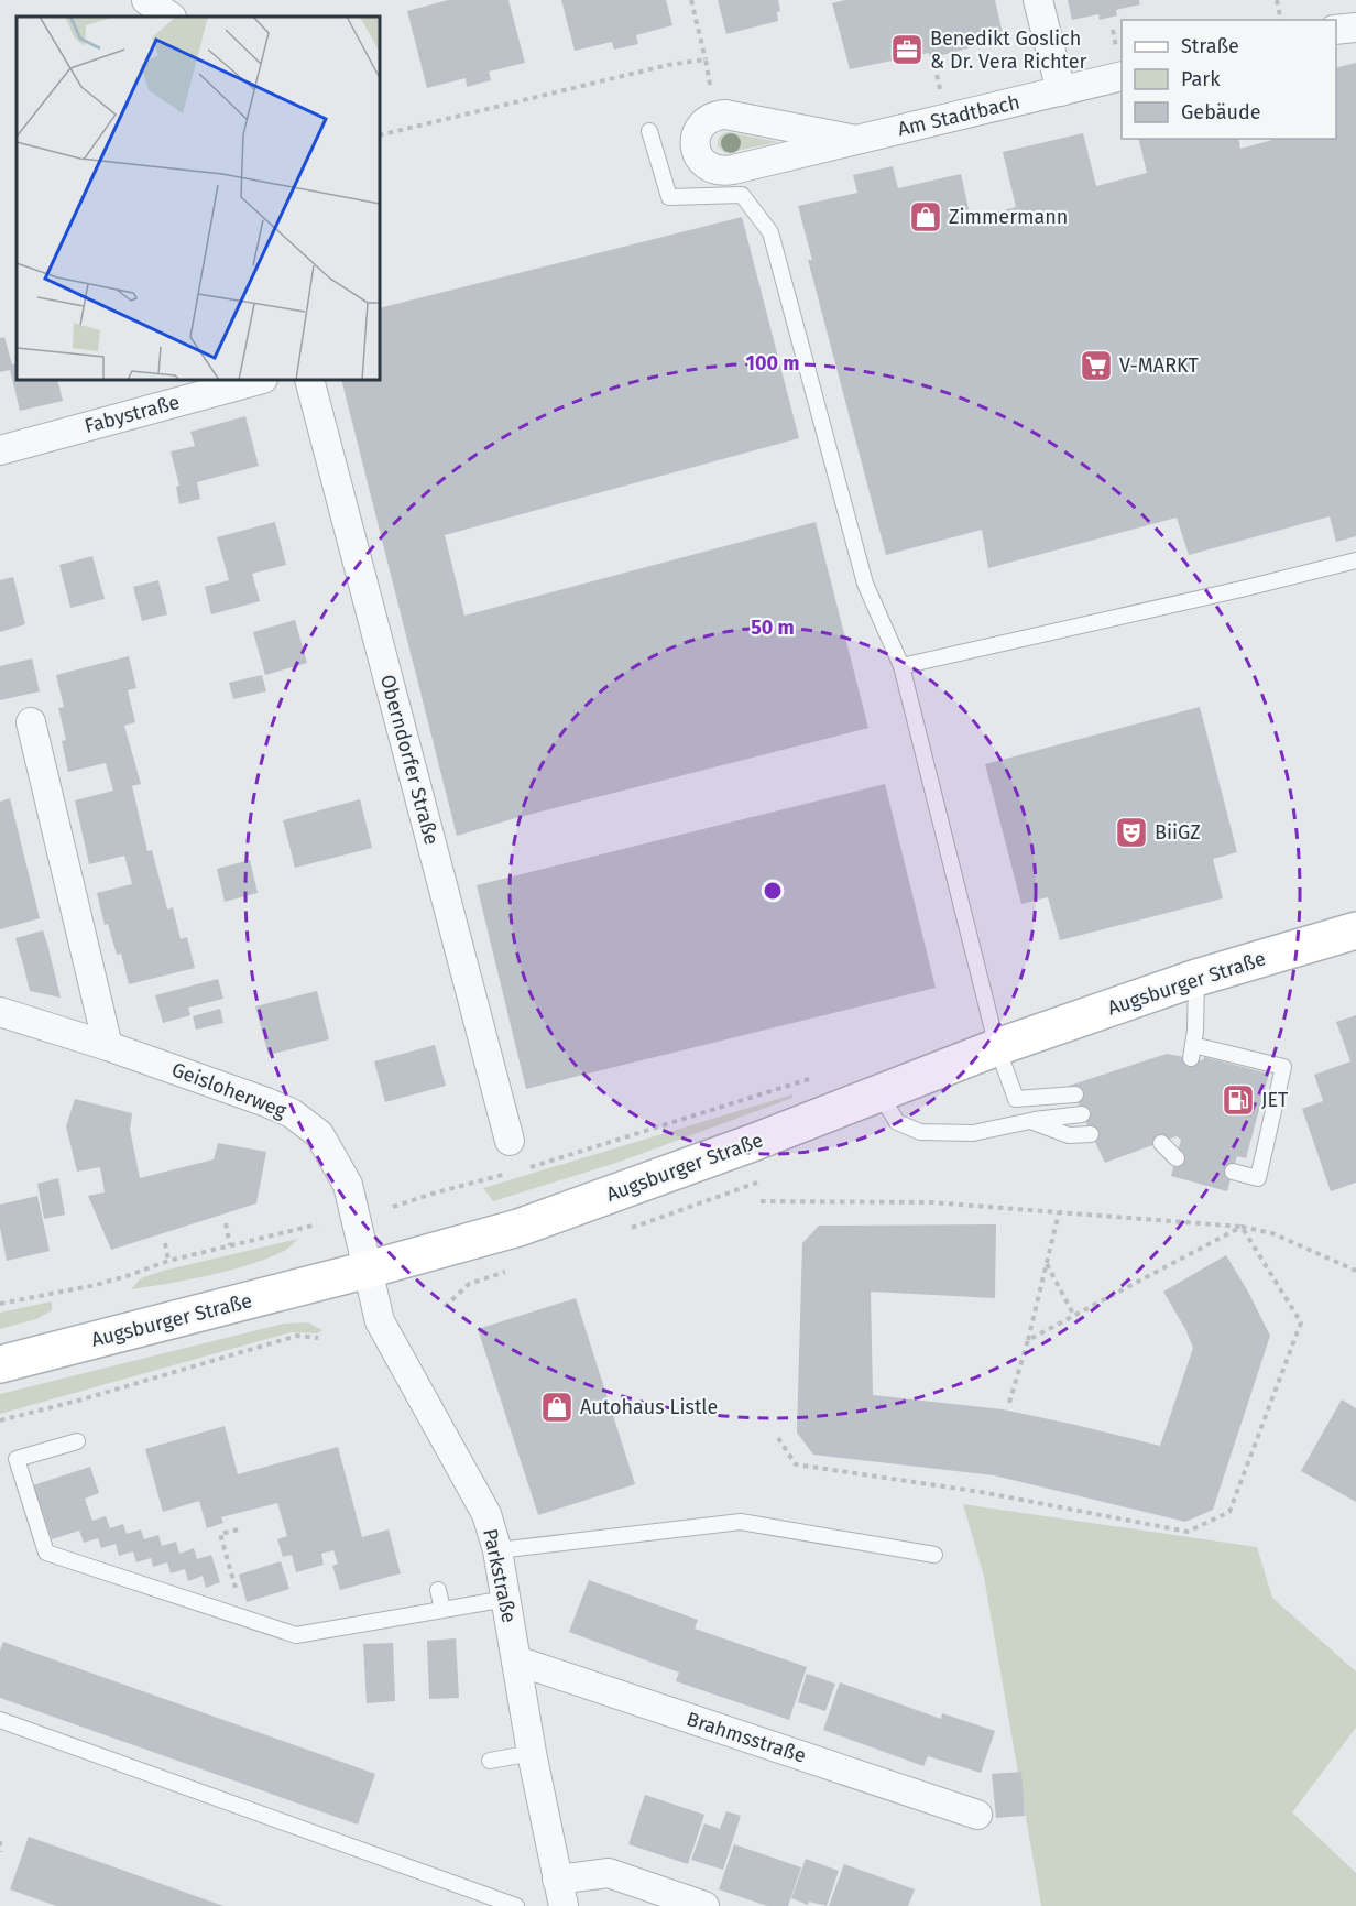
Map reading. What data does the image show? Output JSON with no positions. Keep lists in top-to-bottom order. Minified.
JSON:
{"streets":{"street":["Am Stadtbach","Fabystraße","Oberndorfer Straße","Augsburger Straße","Geisloherweg","Parkstraße","Brahmsstraße"]},"crossings":[["Augsburger Straße","Geisloherweg"],["Augsburger Straße","Parkstraße"],["Geisloherweg","Parkstraße"],["Parkstraße","Brahmsstraße"]],"places":{"office":["Benedikt Goslich & Dr. Vera Richter"],"shop":["Zimmermann","Autohaus Listle"],"supermarket":["V-MARKT"],"theatre":["BiiGZ"],"fuel station":["JET"]},"legend":["Straße","Park","Gebäude"],"rings":["100 m","50 m"]}
